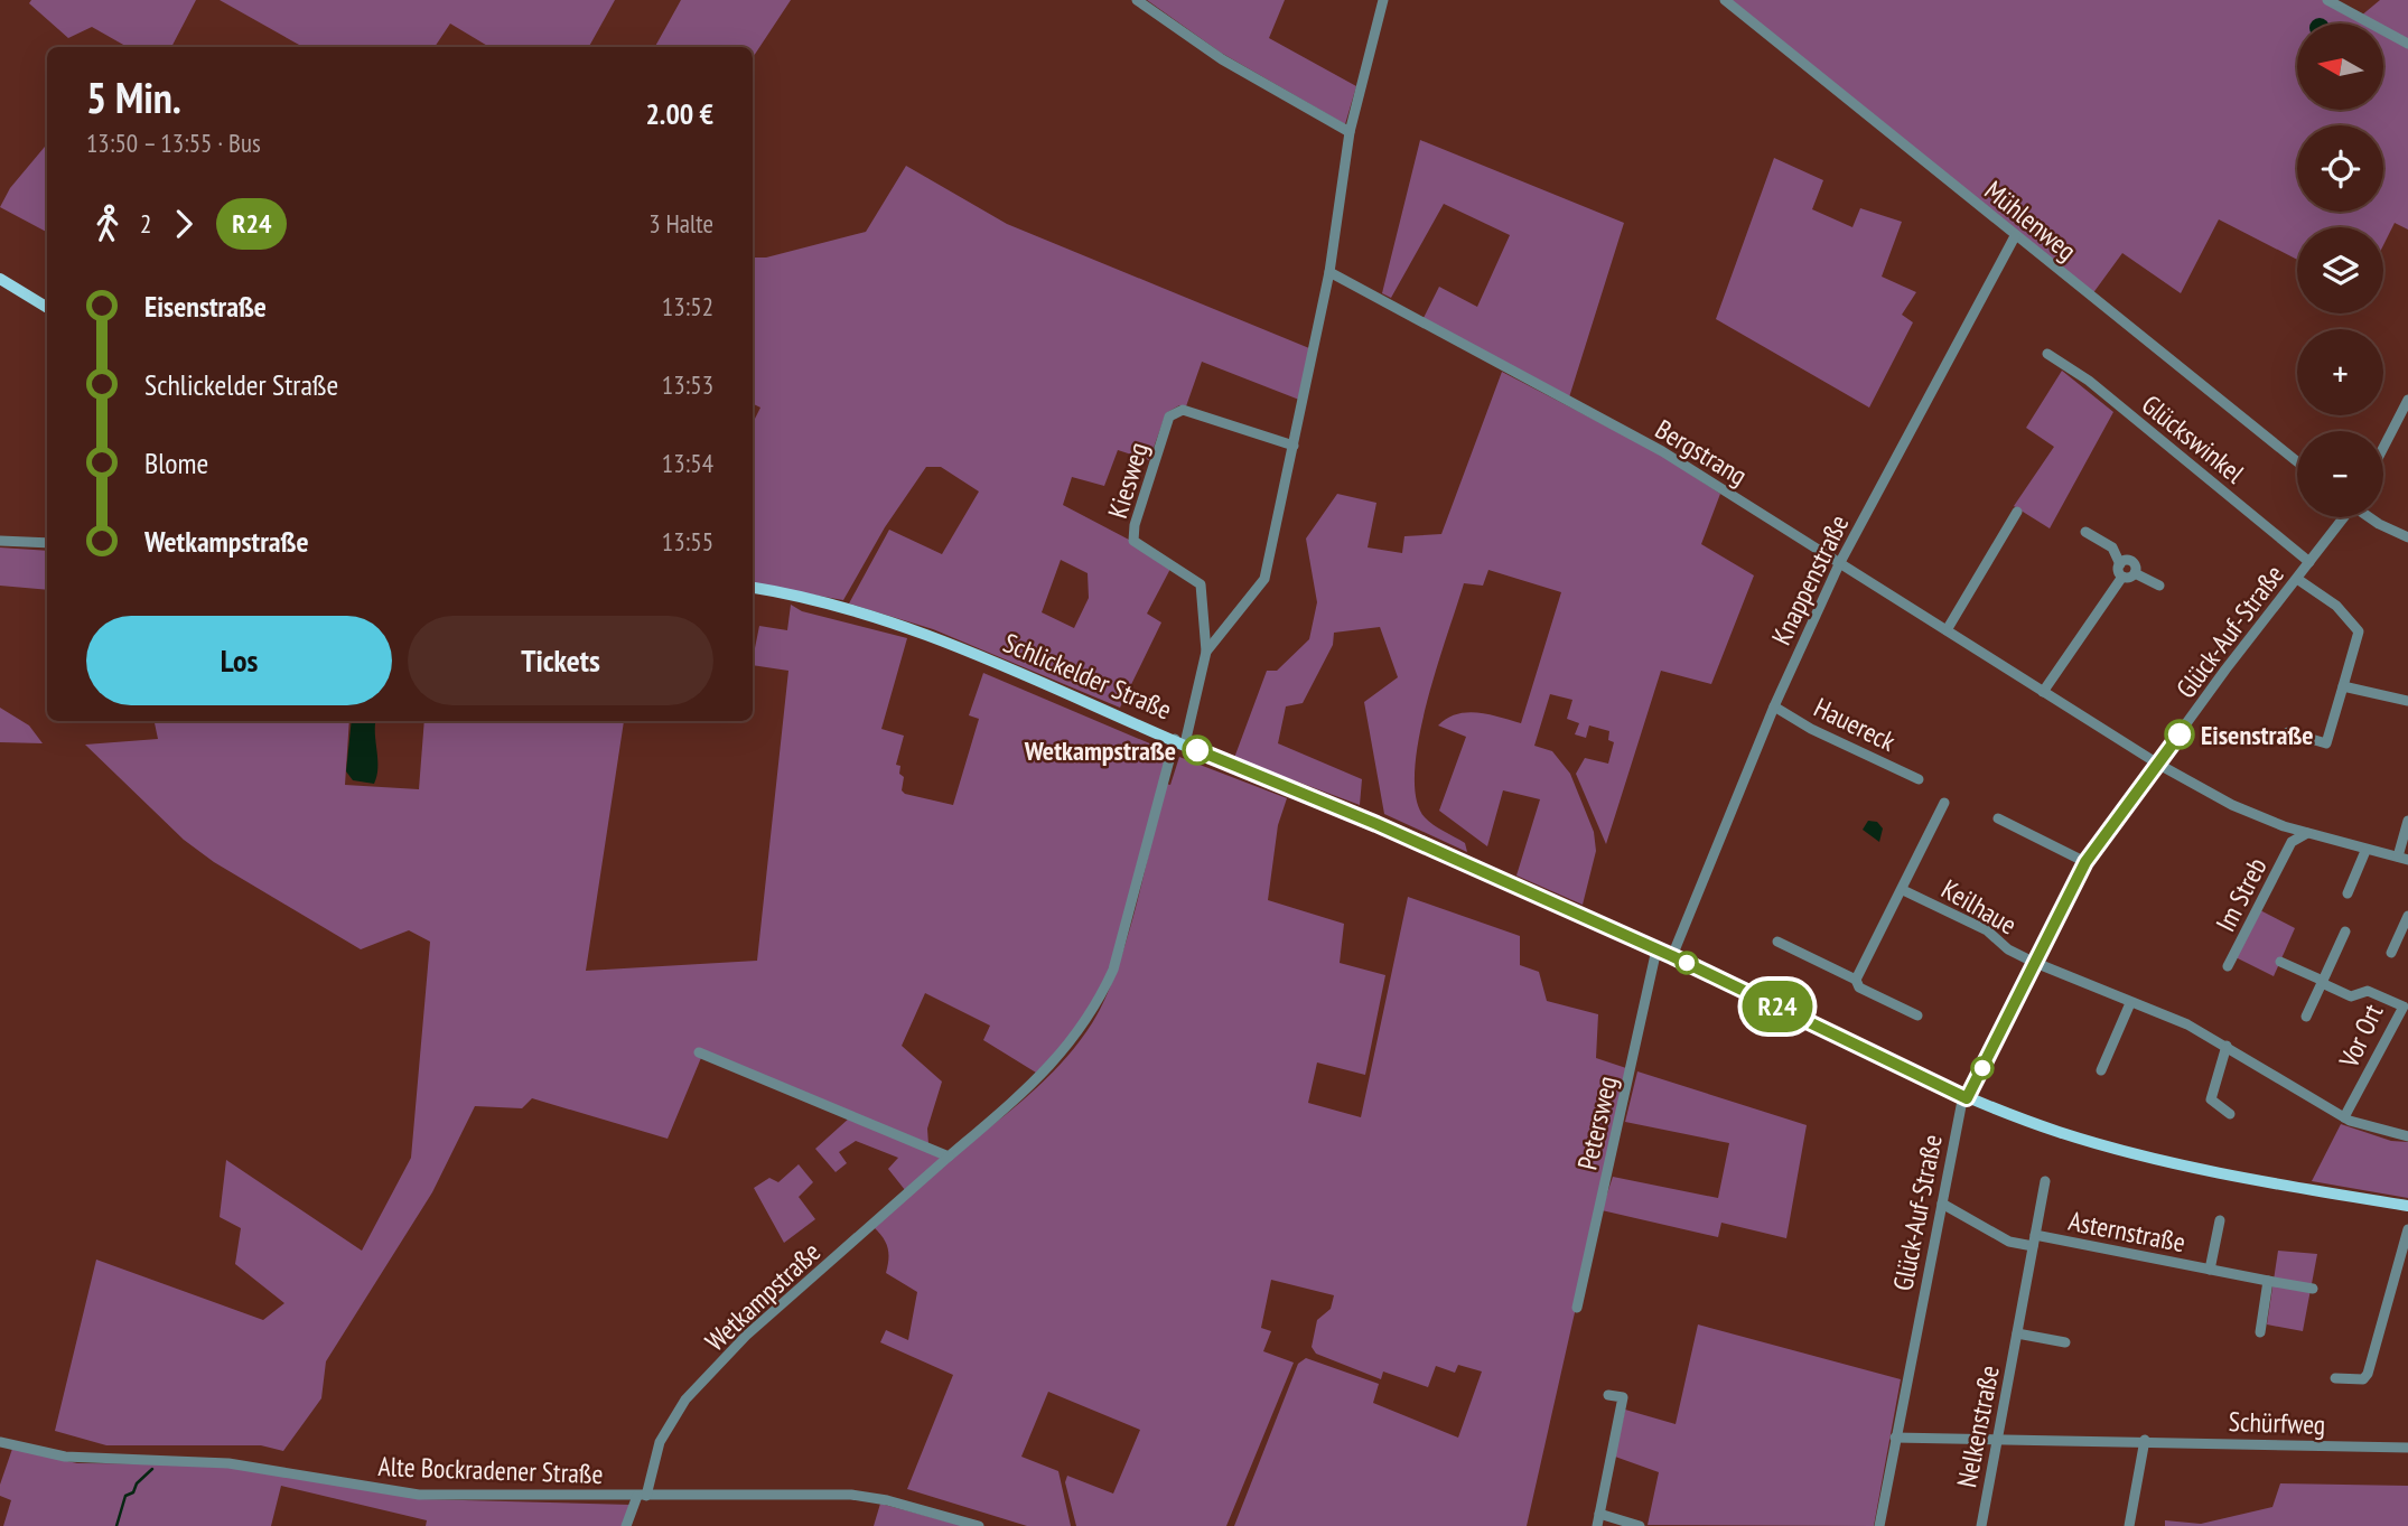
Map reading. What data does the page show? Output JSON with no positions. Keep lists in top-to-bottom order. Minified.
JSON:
{"streets":{"main road":["Schlickelder Straße"],"street":["Mühlenweg","Glückswinkel","Bergstrang","Kiesweg","Knappenstraße","Glück-Auf-Straße","Hauereck","Im Streb","Keilhaue","Vor Ort","Petersweg","Asternstraße","Wetkampstraße","Schürfweg","Nelkenstraße","Alte Bockradener Straße"]},"crossings":[["Mühlenweg","Knappenstraße"],["Glückswinkel","Glück-Auf-Straße"],["Bergstrang","Kiesweg"],["Bergstrang","Knappenstraße"],["Bergstrang","Glück-Auf-Straße"],["Kiesweg","Schlickelder Straße"],["Kiesweg","Wetkampstraße"],["Knappenstraße","Schlickelder Straße"],["Knappenstraße","Hauereck"],["Glück-Auf-Straße","Schlickelder Straße"],["Glück-Auf-Straße","Keilhaue"],["Glück-Auf-Straße","Schürfweg"],["Schlickelder Straße","Petersweg"],["Schlickelder Straße","Wetkampstraße"],["Keilhaue","Vor Ort"],["Asternstraße","Nelkenstraße"],["Wetkampstraße","Alte Bockradener Straße"],["Schürfweg","Nelkenstraße"]],"places":["Eisenstraße","Wetkampstraße"],"lines":["bus line R24"],"north":"left","page":{"on_map":"R24","map_buttons":["+","−"],"heading":["5 Min.","13:50 – 13:55 · Bus","2.00 €"],"legs":["2","R24","3 Halte"],"list":[{"name":"Eisenstraße","value":"13:52"},{"name":"Schlickelder Straße","value":"13:53"},{"name":"Blome","value":"13:54"},{"name":"Wetkampstraße","value":"13:55"}],"buttons":["Los","Tickets"]}}
